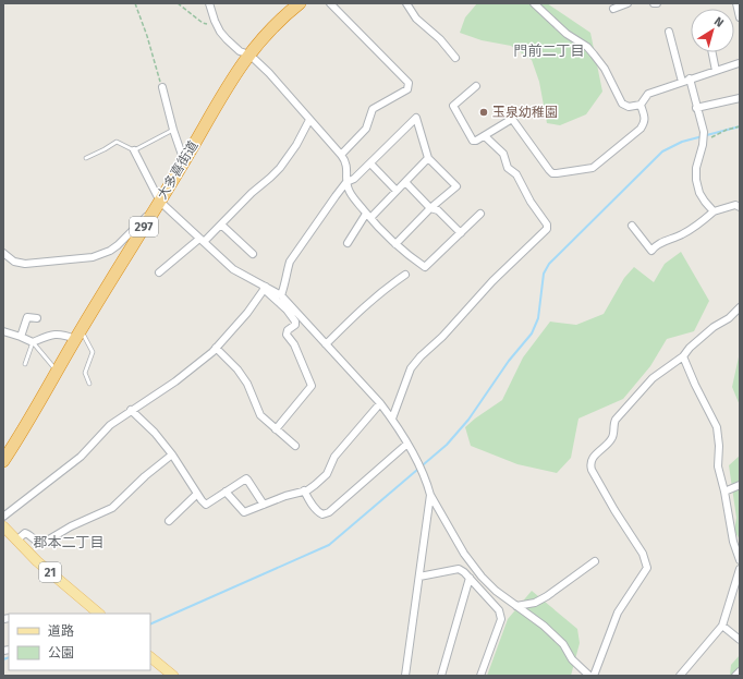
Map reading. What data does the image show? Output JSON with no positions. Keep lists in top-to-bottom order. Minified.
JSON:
{"streets":{"highway":["大多喜街道","297"],"main road":["21"]},"districts":["門前二丁目","郡本二丁目"],"places":["玉泉幼稚園"],"legend":["道路","公園"],"north":"top right"}
